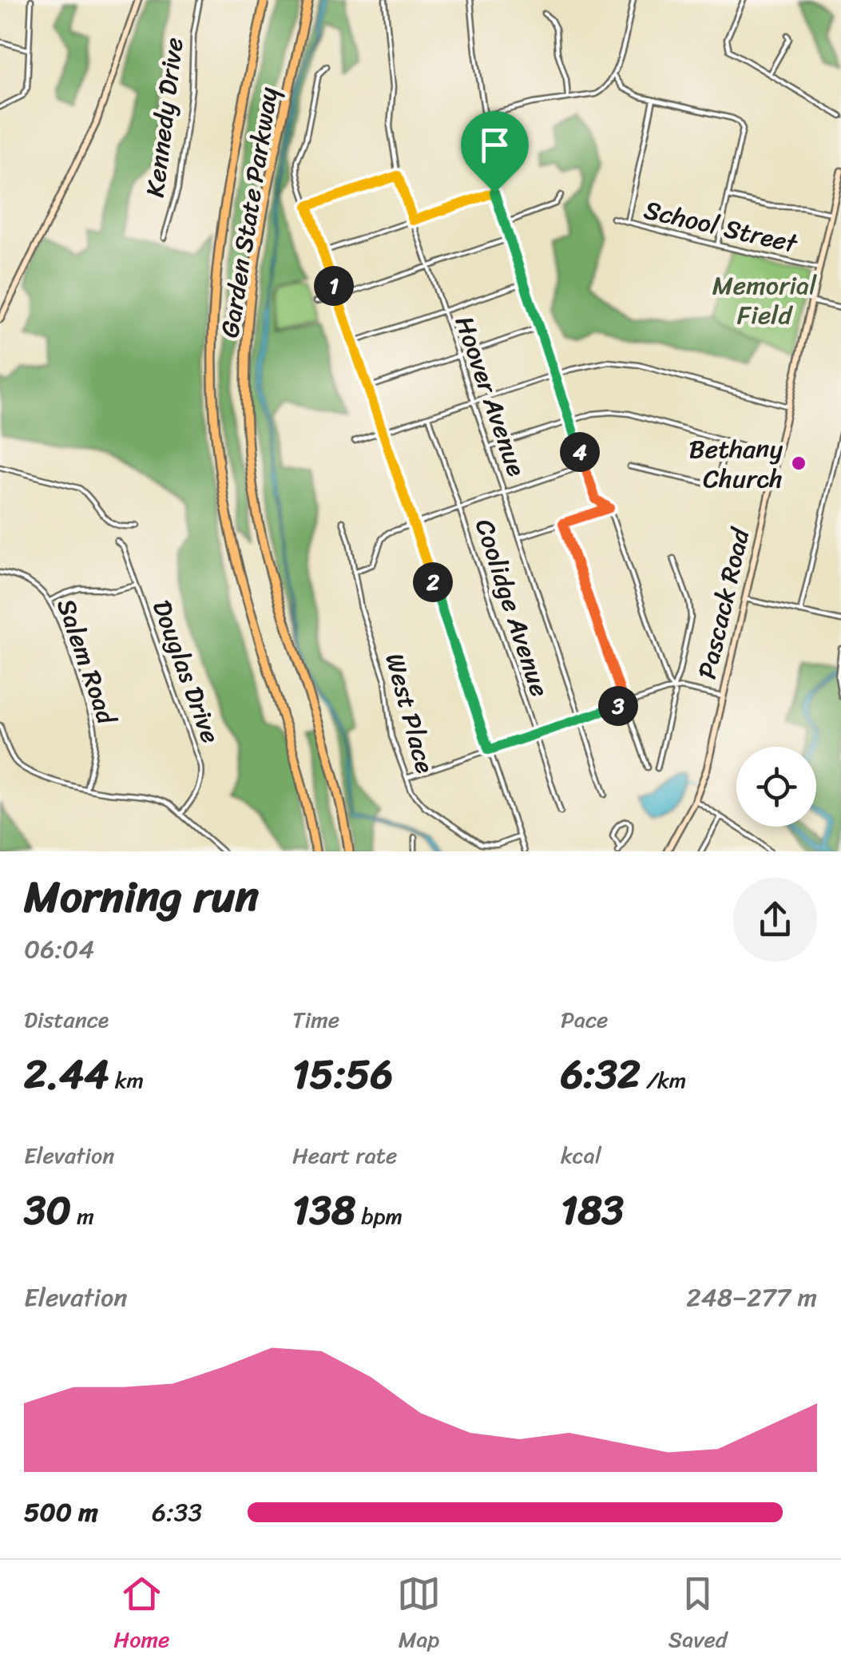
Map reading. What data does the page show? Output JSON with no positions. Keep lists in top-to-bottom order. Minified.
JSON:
{"streets":{"highway":["Garden State Parkway"],"street":["Kennedy Drive","School Street","Hoover Avenue","Pascack Road","Coolidge Avenue","Salem Road","Douglas Drive","West Place"]},"crossings":[["School Street","Pascack Road"]],"parks":["Memorial Field"],"places":["Bethany Church"],"page":{"pins":["1","4","2","3"],"heading":["Morning run","06:04"],"stats":[["Distance","2.44 km"],["Time","15:56"],["Pace","6:32 /km"],["Elevation","30 m"],["Heart rate","138 bpm"],["kcal","183"]],"chart":["Elevation","248–277 m"],"list":[{"name":"500 m","note":"6:33"}],"tabs":["Home","Map","Saved"]}}
